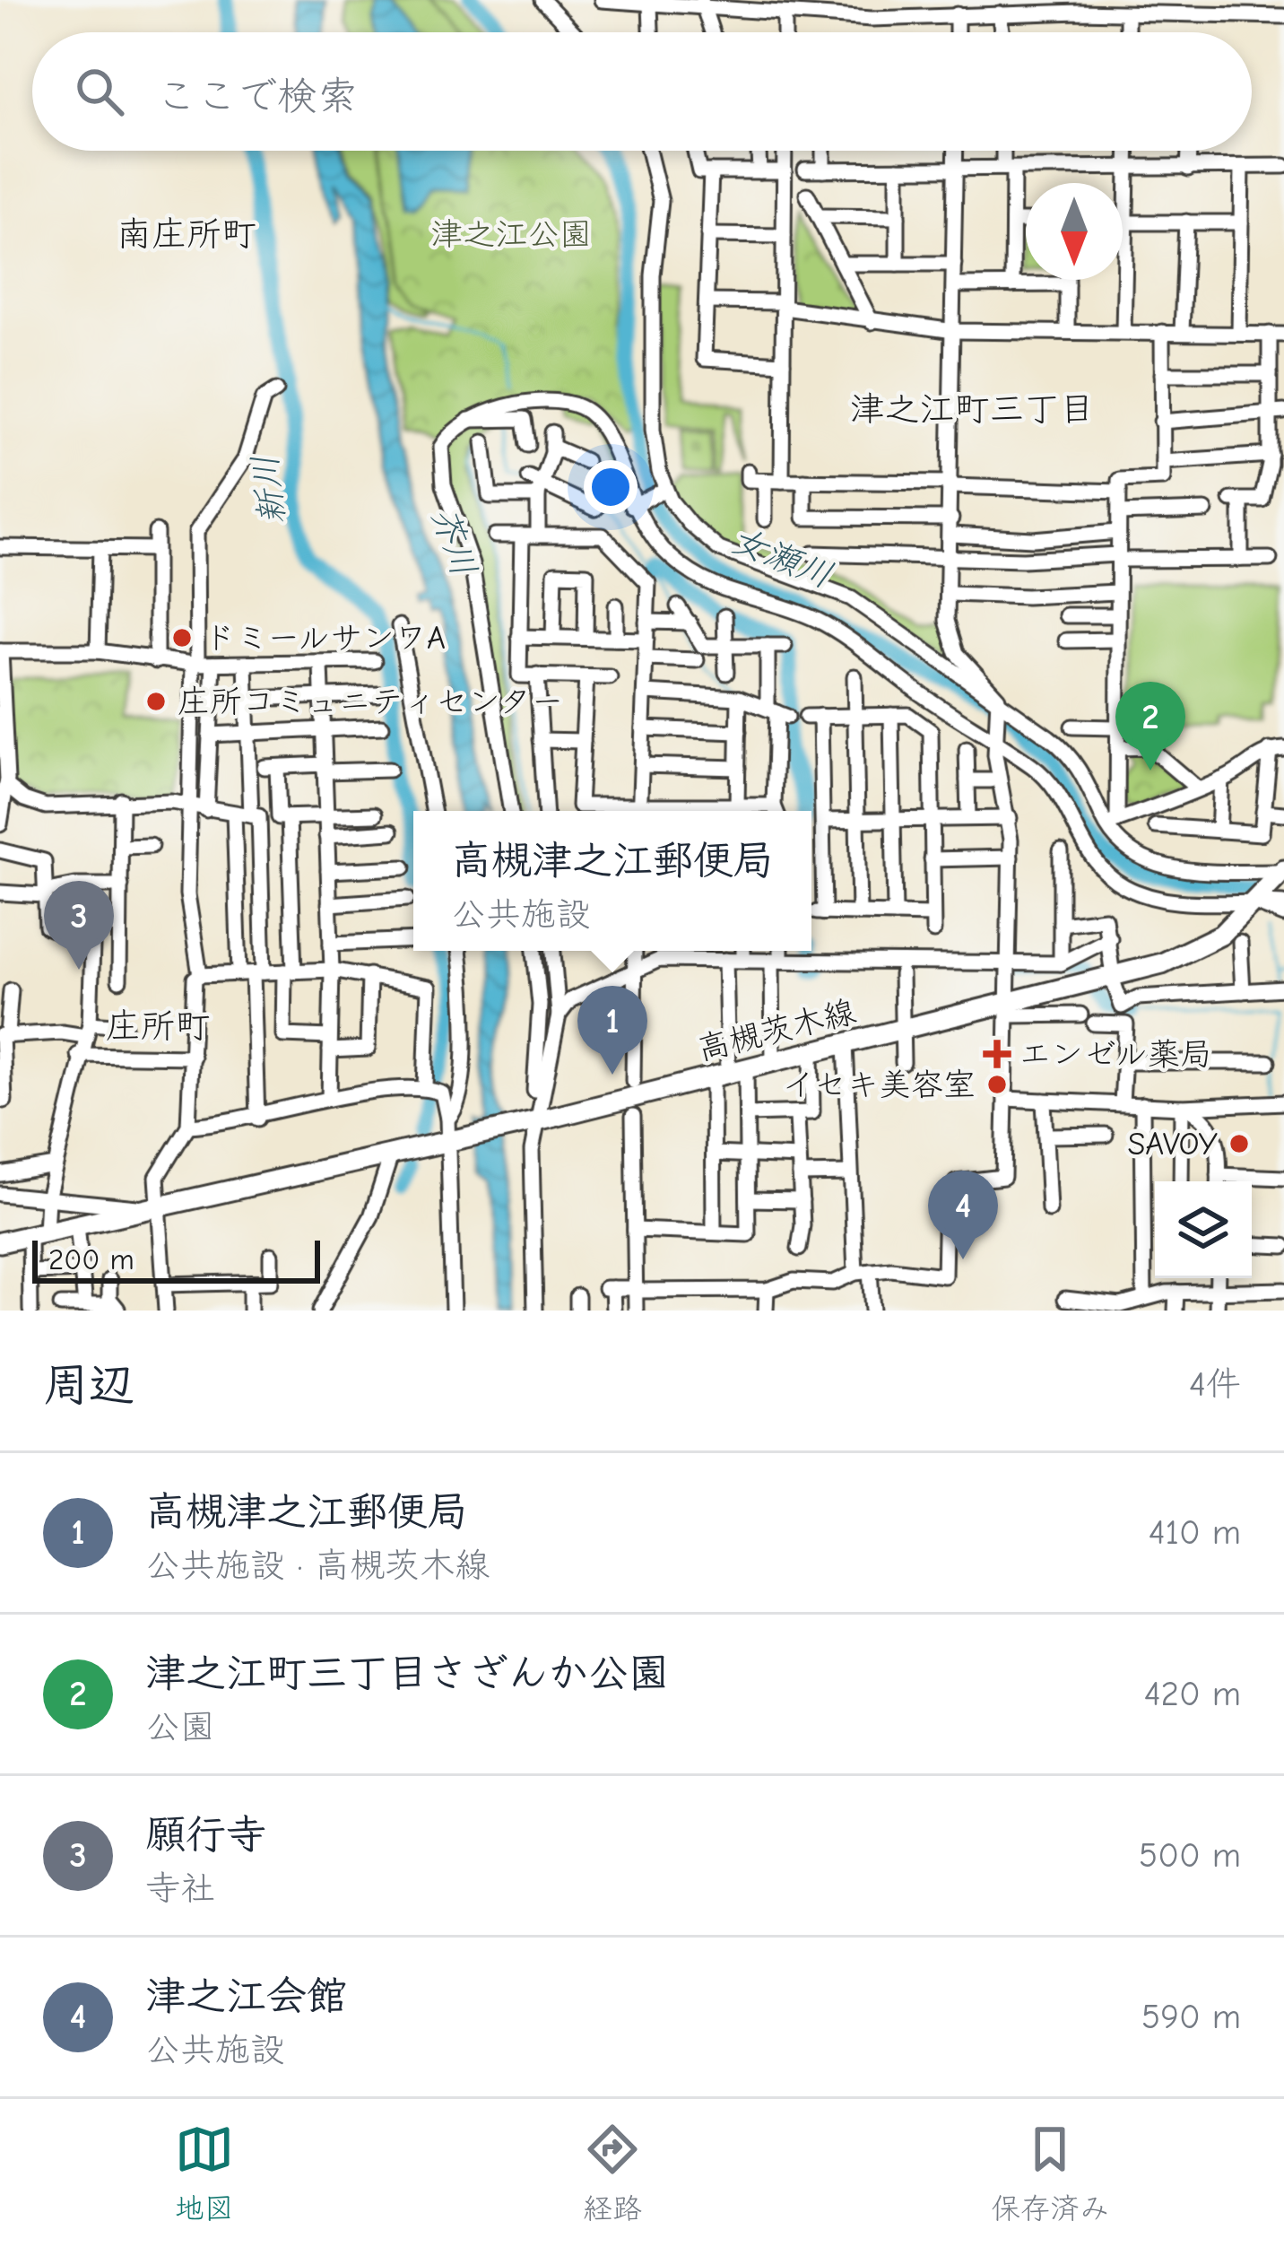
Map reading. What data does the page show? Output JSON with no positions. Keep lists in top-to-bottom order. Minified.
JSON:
{"streets":{"main road":["高槻茨木線"]},"districts":["南庄所町","津之江町三丁目","庄所町"],"water":["新川","芥川","女瀬川"],"parks":["津之江公園"],"places":{"other":["ドミールサンワA","庄所コミュニティセンター","イセキ美容室","SAVOY"],"health":["エンゼル薬局"]},"scale_bar":"200 m","north":"bottom","page":{"search":"ここで検索","pins":["2","3","1","4"],"popup":["高槻津之江郵便局","公共施設"],"scale":"200 m","heading":["周辺","4件"],"list":[{"mark":"1","name":"高槻津之江郵便局","note":"公共施設 · 高槻茨木線","value":"410 m"},{"mark":"2","name":"津之江町三丁目さざんか公園","note":"公園","value":"420 m"},{"mark":"3","name":"願行寺","note":"寺社","value":"500 m"},{"mark":"4","name":"津之江会館","note":"公共施設","value":"590 m"}],"nav":["地図","経路","保存済み"]}}
